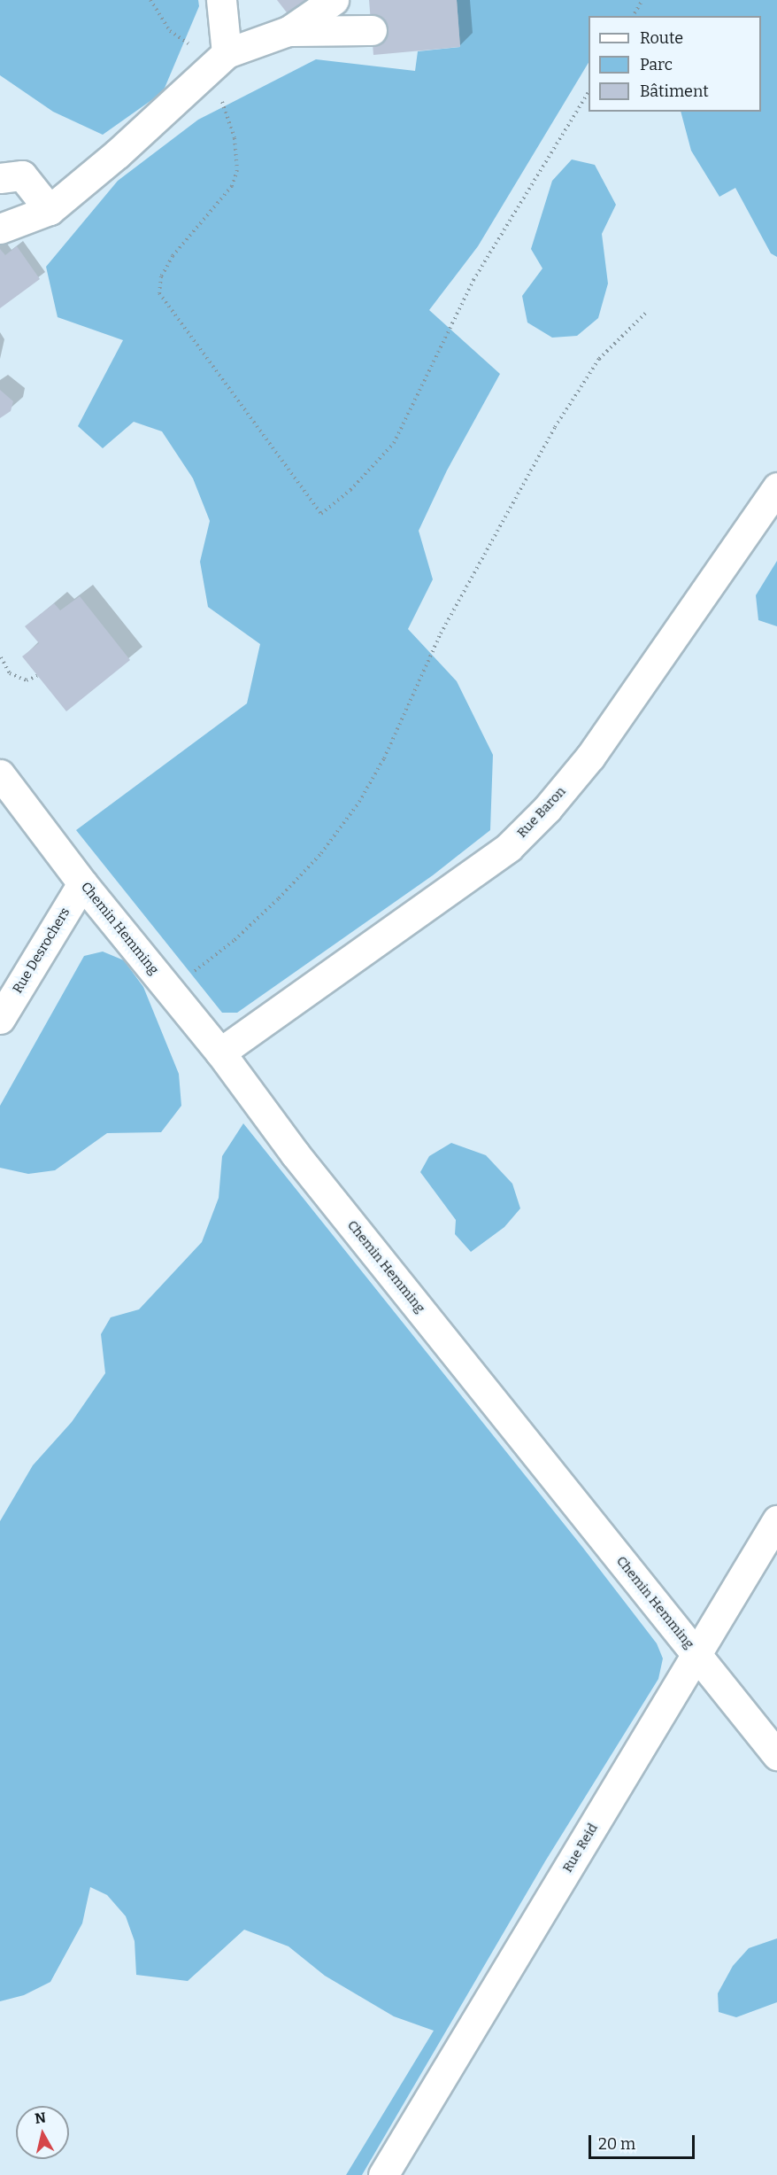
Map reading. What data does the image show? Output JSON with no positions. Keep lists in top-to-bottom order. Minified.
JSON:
{"streets":{"street":["Rue Baron","Chemin Hemming","Rue Desrochers","Rue Reid"]},"crossings":[["Rue Baron","Chemin Hemming"],["Chemin Hemming","Rue Desrochers"],["Chemin Hemming","Rue Reid"]],"legend":["Route","Parc","Bâtiment"],"scale_bar":"20 m","north":"top"}
